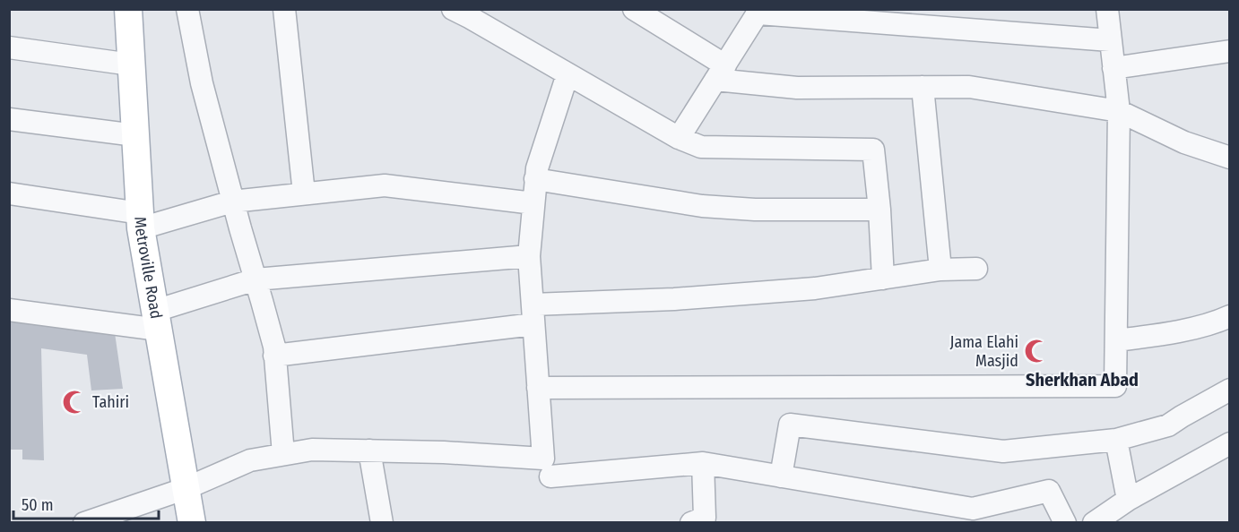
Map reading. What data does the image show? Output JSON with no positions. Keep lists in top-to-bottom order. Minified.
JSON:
{"streets":{"main road":["Metroville Road"]},"districts":["Sherkhan Abad"],"places":{"mosque":["Jama Elahi Masjid","Tahiri"]},"scale_bar":"50 m"}
